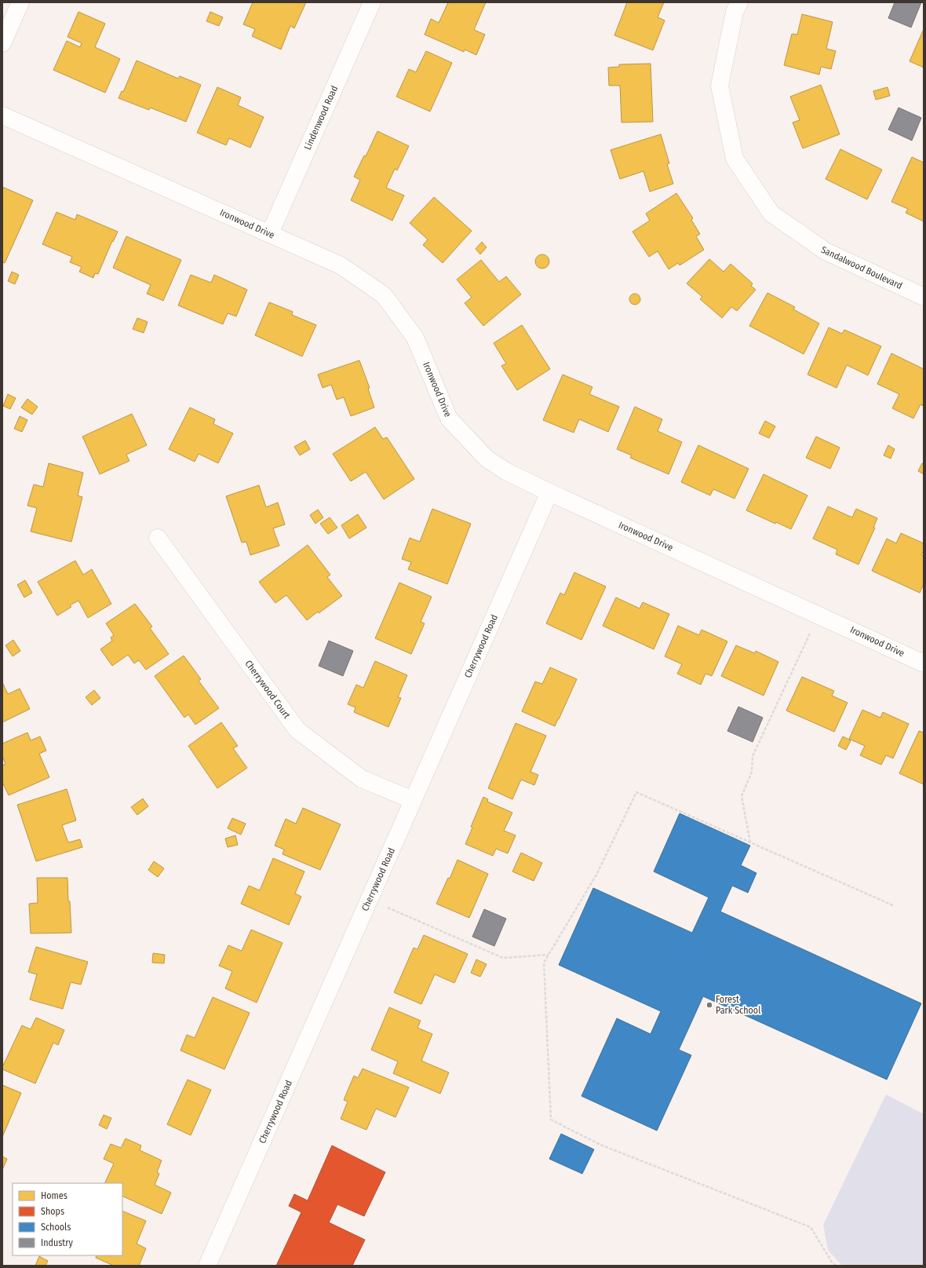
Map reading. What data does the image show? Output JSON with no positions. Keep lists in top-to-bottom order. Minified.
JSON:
{"streets":{"street":["Lindenwood Road","Ironwood Drive","Sandalwood Boulevard","Cherrywood Road","Cherrywood Court"]},"crossings":[["Lindenwood Road","Ironwood Drive"],["Ironwood Drive","Cherrywood Road"],["Cherrywood Road","Cherrywood Court"]],"places":["Forest Park School"],"legend":["Homes","Shops","Schools","Industry"]}
